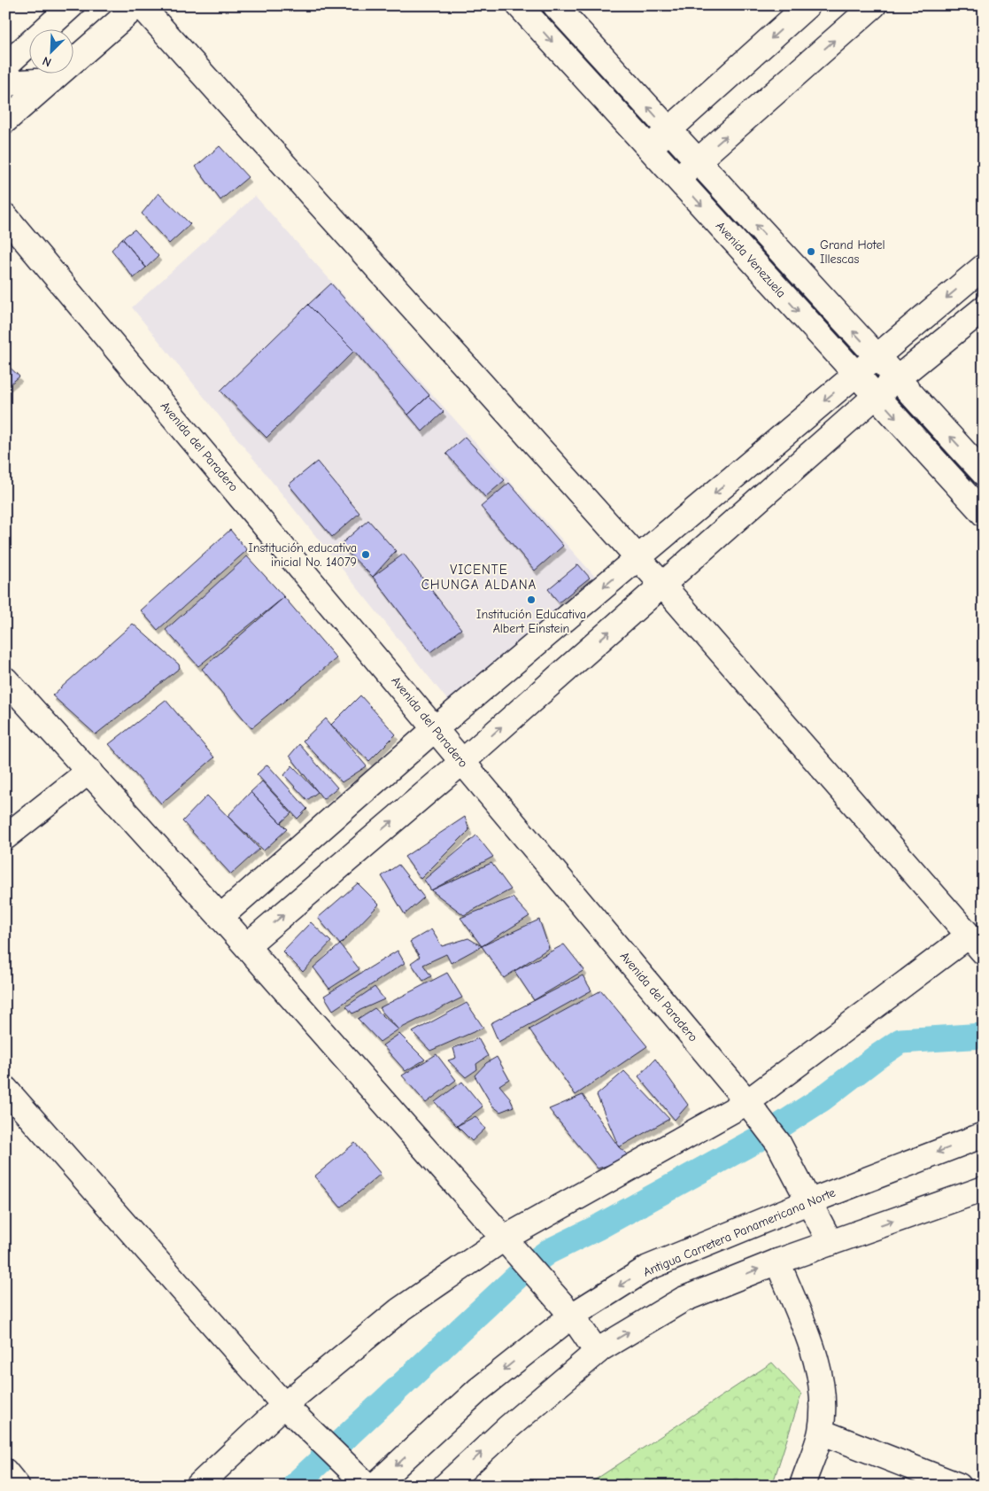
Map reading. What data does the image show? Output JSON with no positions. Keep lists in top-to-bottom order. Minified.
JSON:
{"streets":{"street":["Avenida Venezuela","Avenida del Paradero","Antigua Carretera Panamericana Norte"]},"crossings":[["Avenida del Paradero","Antigua Carretera Panamericana Norte"]],"districts":["VICENTE CHUNGA ALDANA"],"places":["Grand Hotel Illescas","Institución educativa inicial No. 14079","Institución Educativa Albert Einstein"],"north":"bottom left"}
